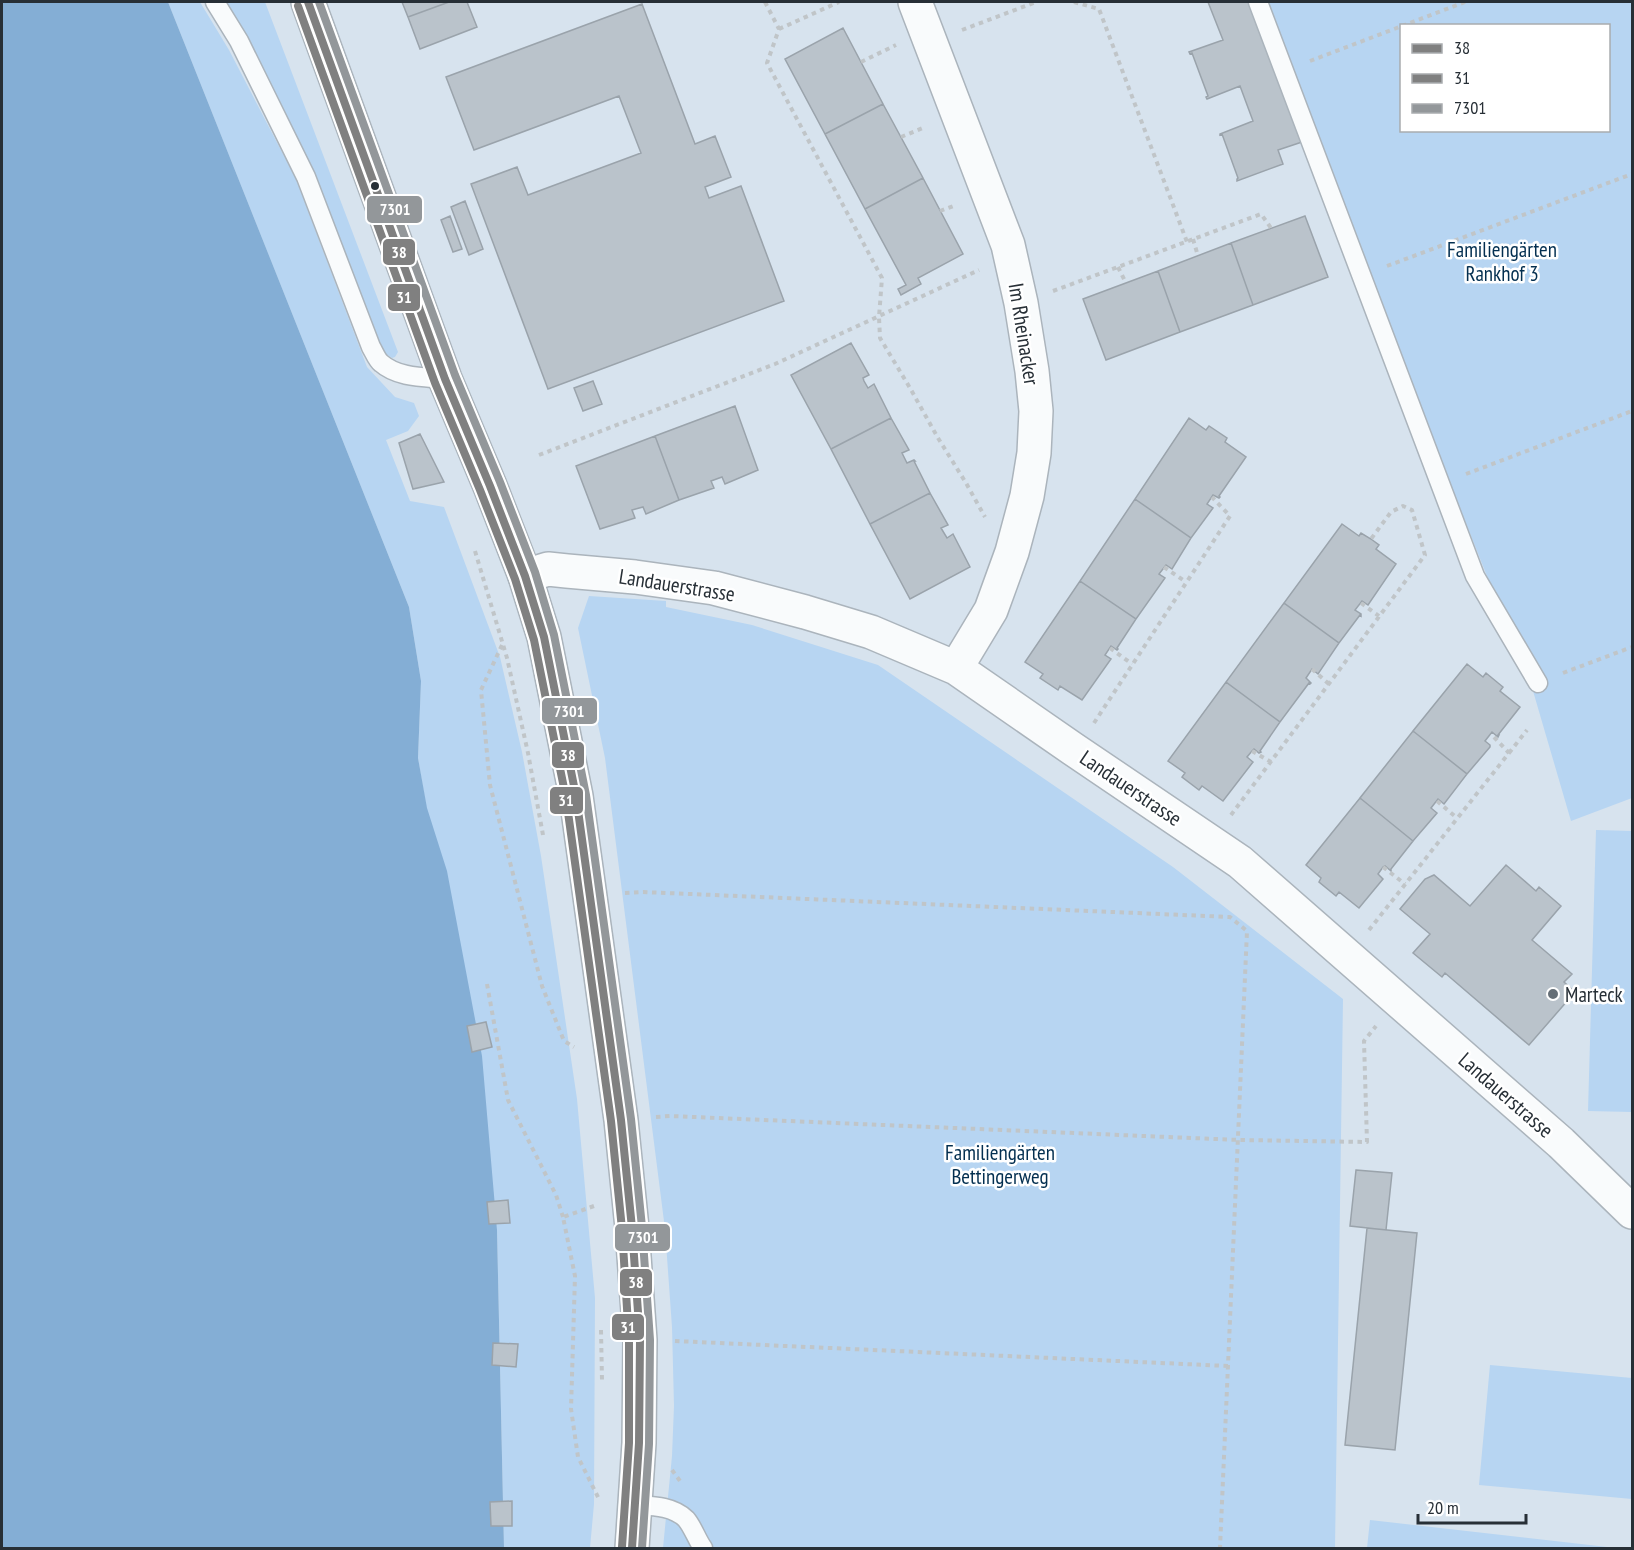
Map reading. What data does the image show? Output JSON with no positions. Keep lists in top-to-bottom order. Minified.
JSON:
{"streets":{"street":["Im Rheinacker","Landauerstrasse"]},"crossings":[["Im Rheinacker","Landauerstrasse"]],"parks":["Familiengärten Rankhof 3","Familiengärten Bettingerweg"],"places":["Marteck"],"lines":["transit line 38","transit line 7301","transit line 31"],"legend":["38","31","7301"],"scale_bar":"20 m"}
